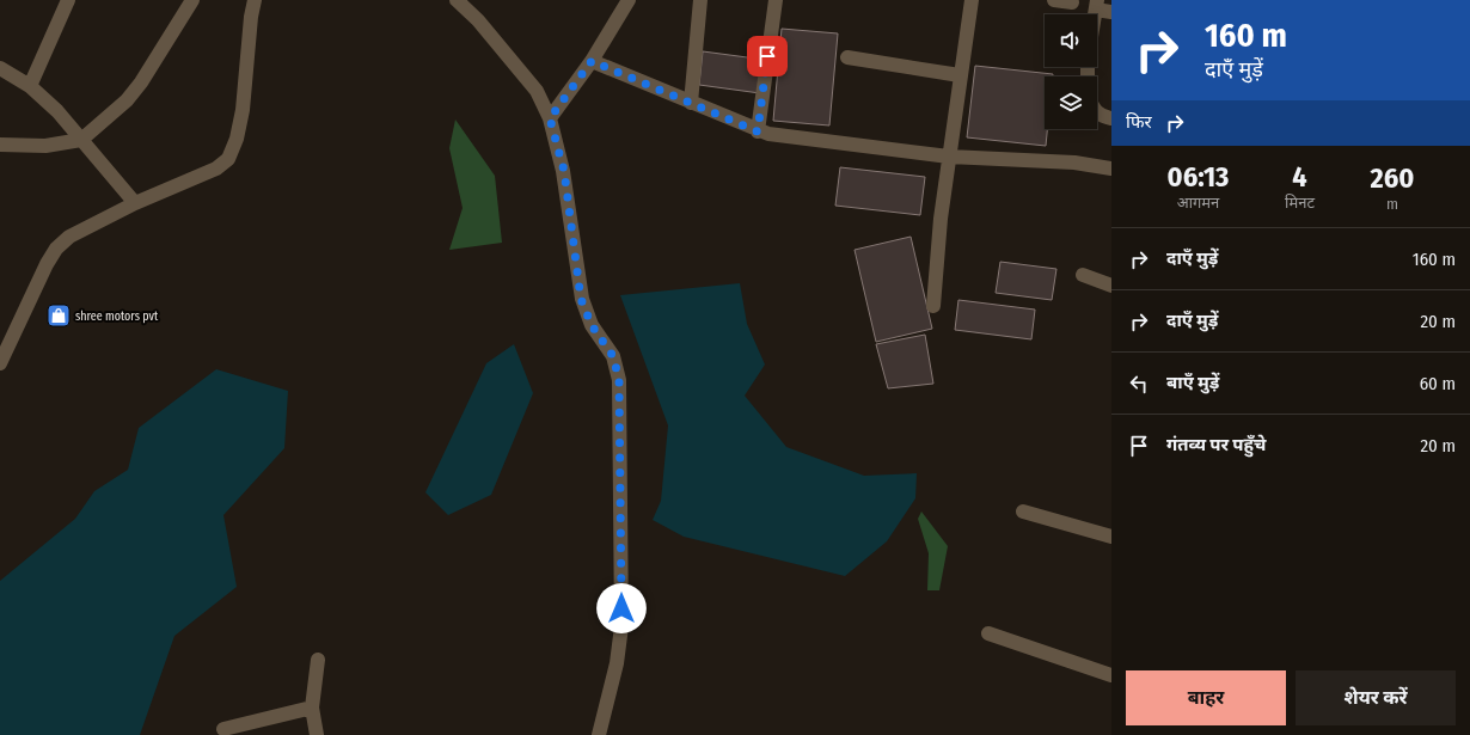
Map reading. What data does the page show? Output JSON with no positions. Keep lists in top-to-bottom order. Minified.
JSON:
{"places":{"shop":["shree motors pvt"]},"page":{"turn":["160 m","दाएँ मुड़ें"],"then":"फिर","eta":["06:13","आगमन","4","मिनट","260","m"],"list":[{"name":"दाएँ मुड़ें","value":"160 m"},{"name":"दाएँ मुड़ें","value":"20 m"},{"name":"बाएँ मुड़ें","value":"60 m"},{"name":"गंतव्य पर पहुँचे","value":"20 m"}],"buttons":["बाहर","शेयर करें"]}}
